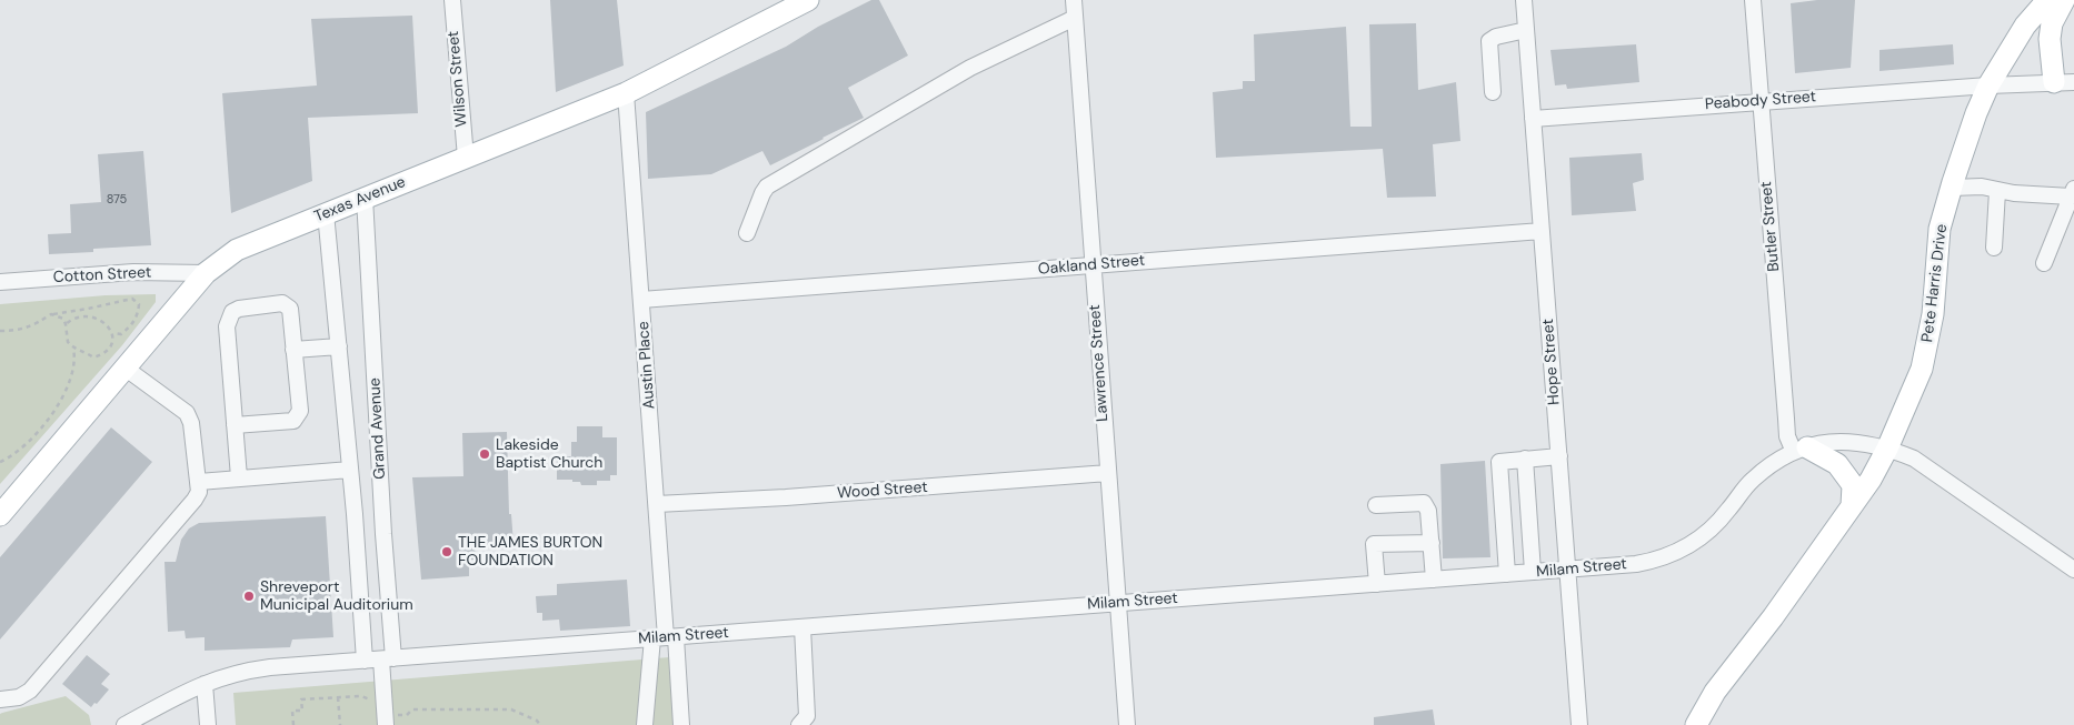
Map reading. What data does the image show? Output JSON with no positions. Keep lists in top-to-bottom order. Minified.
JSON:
{"streets":{"main road":["Texas Avenue","Pete Harris Drive"],"street":["Wilson Street","Peabody Street","Butler Street","Oakland Street","Cotton Street","Hope Street","Lawrence Street","Austin Place","Grand Avenue","Wood Street","Milam Street"]},"crossings":[["Wilson Street","Texas Avenue"],["Peabody Street","Butler Street"],["Peabody Street","Pete Harris Drive"],["Peabody Street","Hope Street"],["Texas Avenue","Cotton Street"],["Texas Avenue","Austin Place"],["Texas Avenue","Grand Avenue"],["Butler Street","Milam Street"],["Oakland Street","Hope Street"],["Oakland Street","Lawrence Street"],["Oakland Street","Austin Place"],["Pete Harris Drive","Milam Street"],["Hope Street","Milam Street"],["Lawrence Street","Wood Street"],["Lawrence Street","Milam Street"],["Austin Place","Wood Street"],["Austin Place","Milam Street"],["Grand Avenue","Milam Street"]],"places":["Lakeside Baptist Church","THE JAMES BURTON FOUNDATION","Shreveport Municipal Auditorium"],"house_numbers":["875"]}
